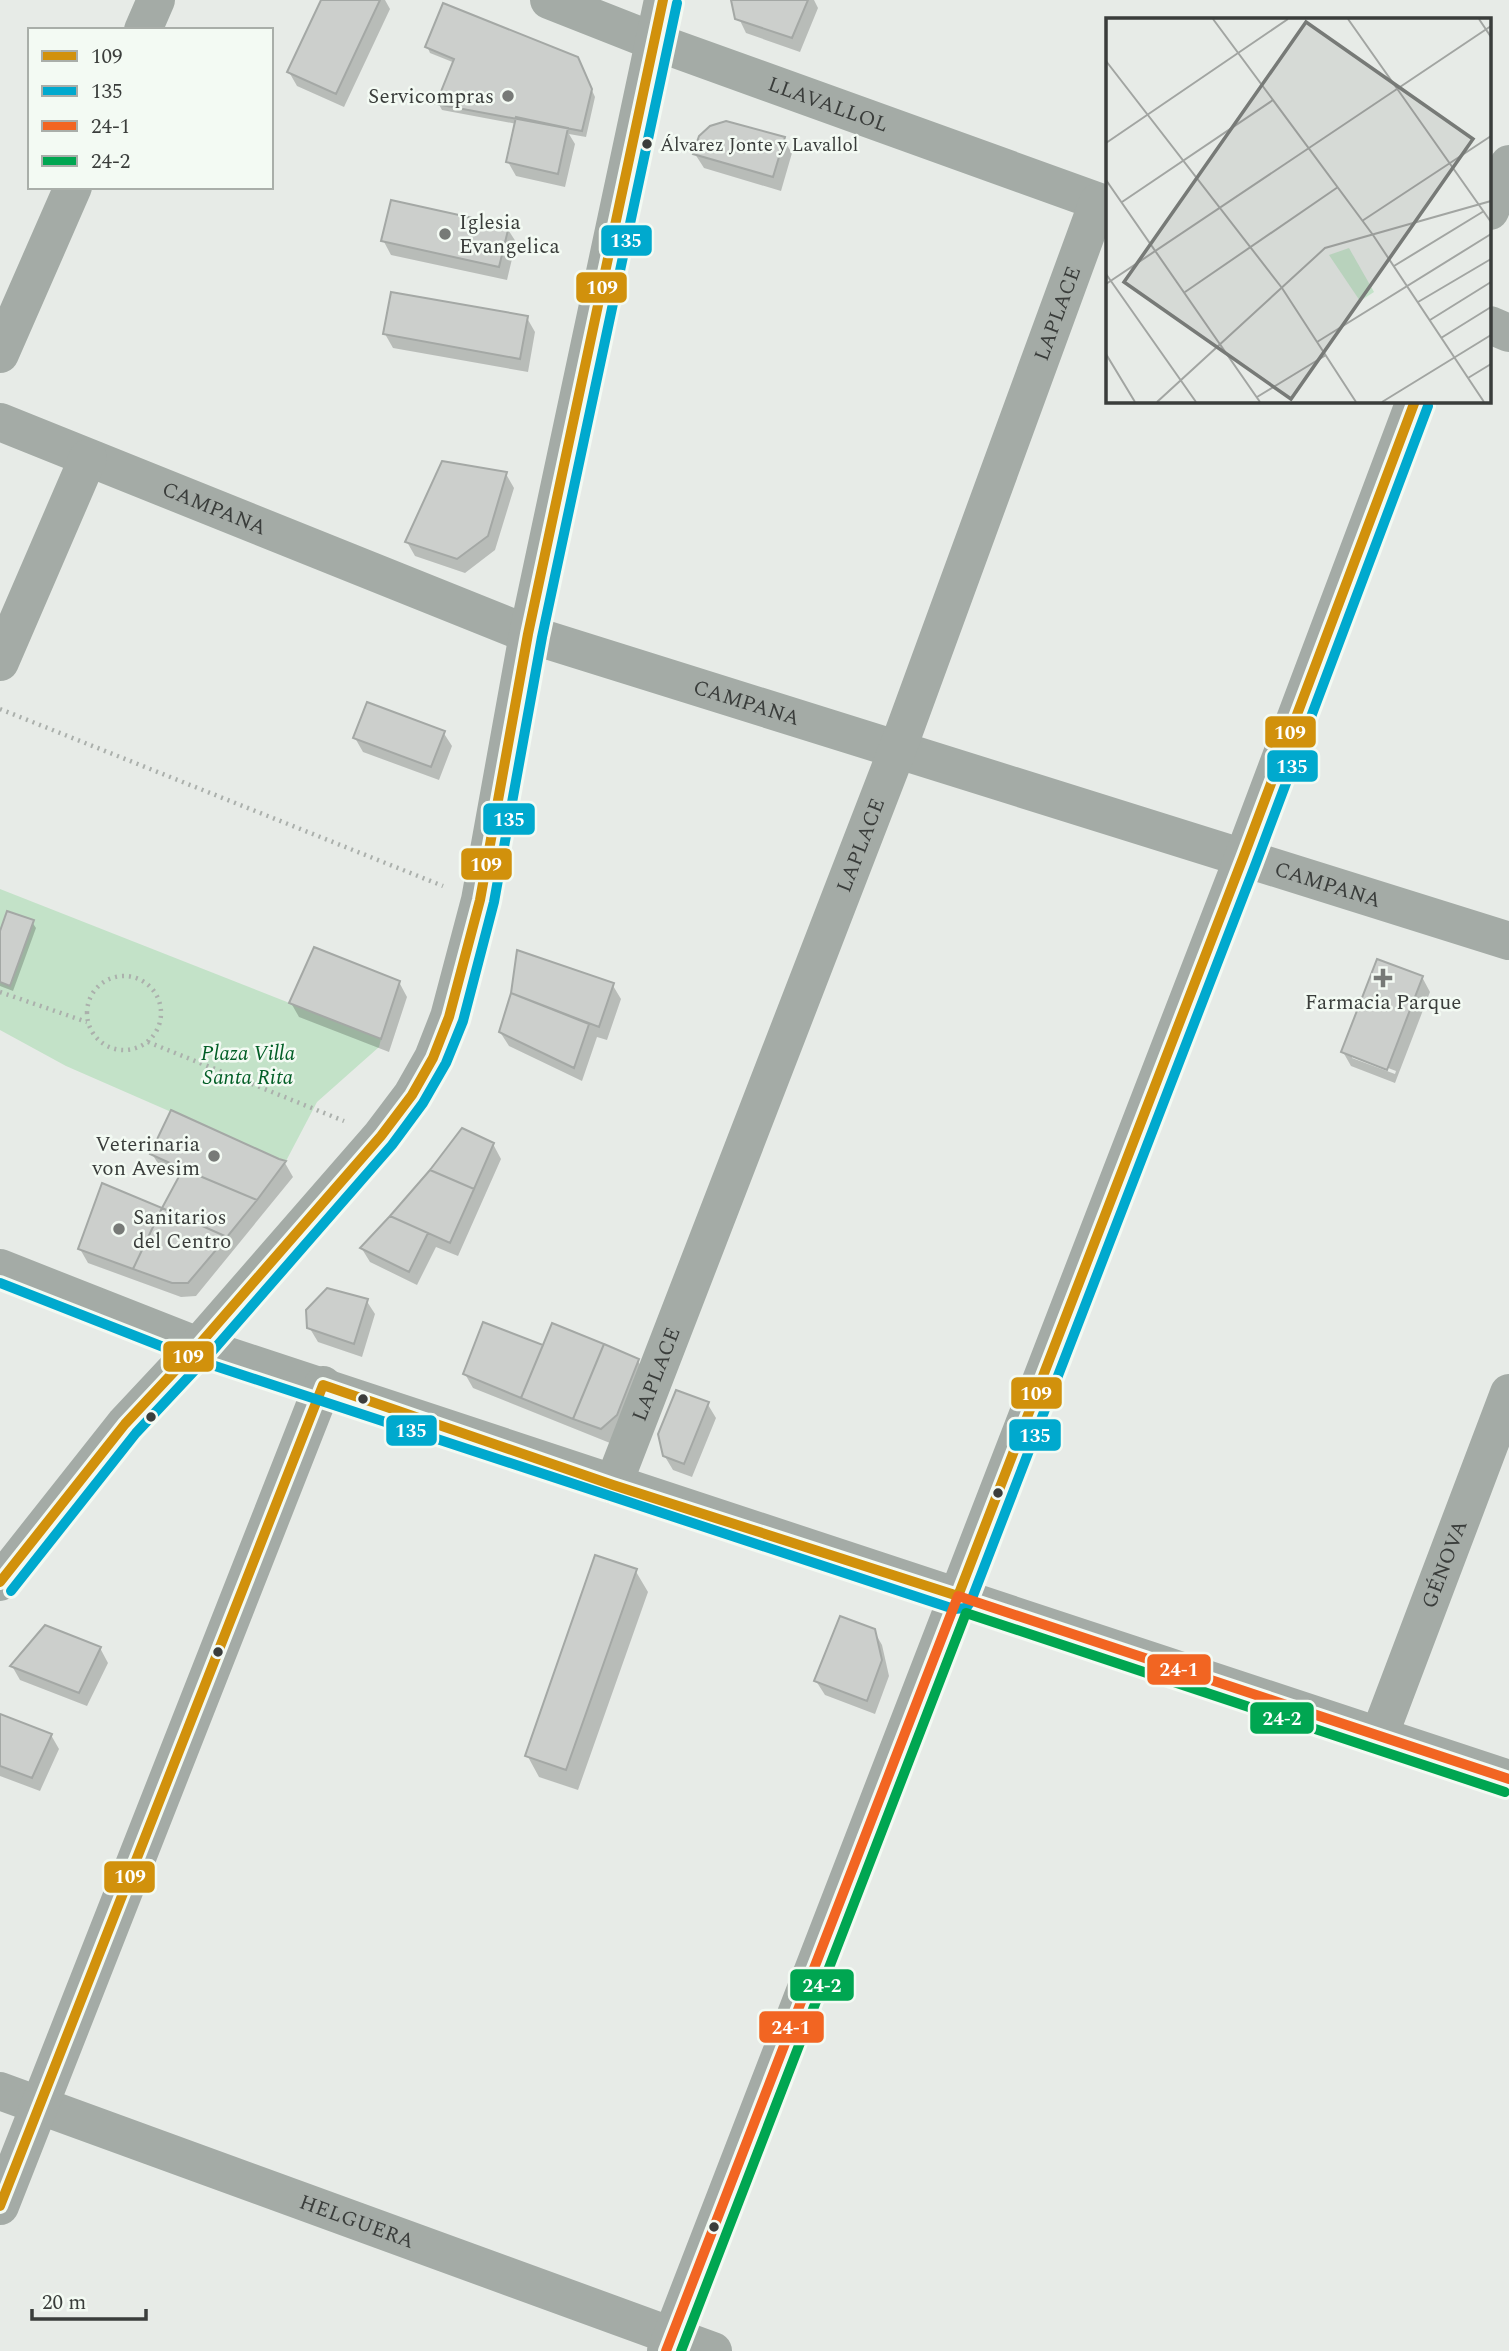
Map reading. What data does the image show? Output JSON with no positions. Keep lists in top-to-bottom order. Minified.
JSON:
{"streets":{"street":["LLAVALLOL","LAPLACE","CAMPANA","GÉNOVA","HELGUERA"]},"crossings":[["LLAVALLOL","LAPLACE"],["LAPLACE","CAMPANA"]],"parks":["Plaza Villa Santa Rita"],"places":{"other":["Servicompras","Álvarez Jonte y Lavallol","Iglesia Evangelica","Veterinaria von Avesim","Sanitarios del Centro"],"health":["Farmacia Parque"]},"lines":["transit line 109","transit line 135","transit line 24-1","transit line 24-2"],"legend":["109","135","24-1","24-2"],"scale_bar":"20 m"}
